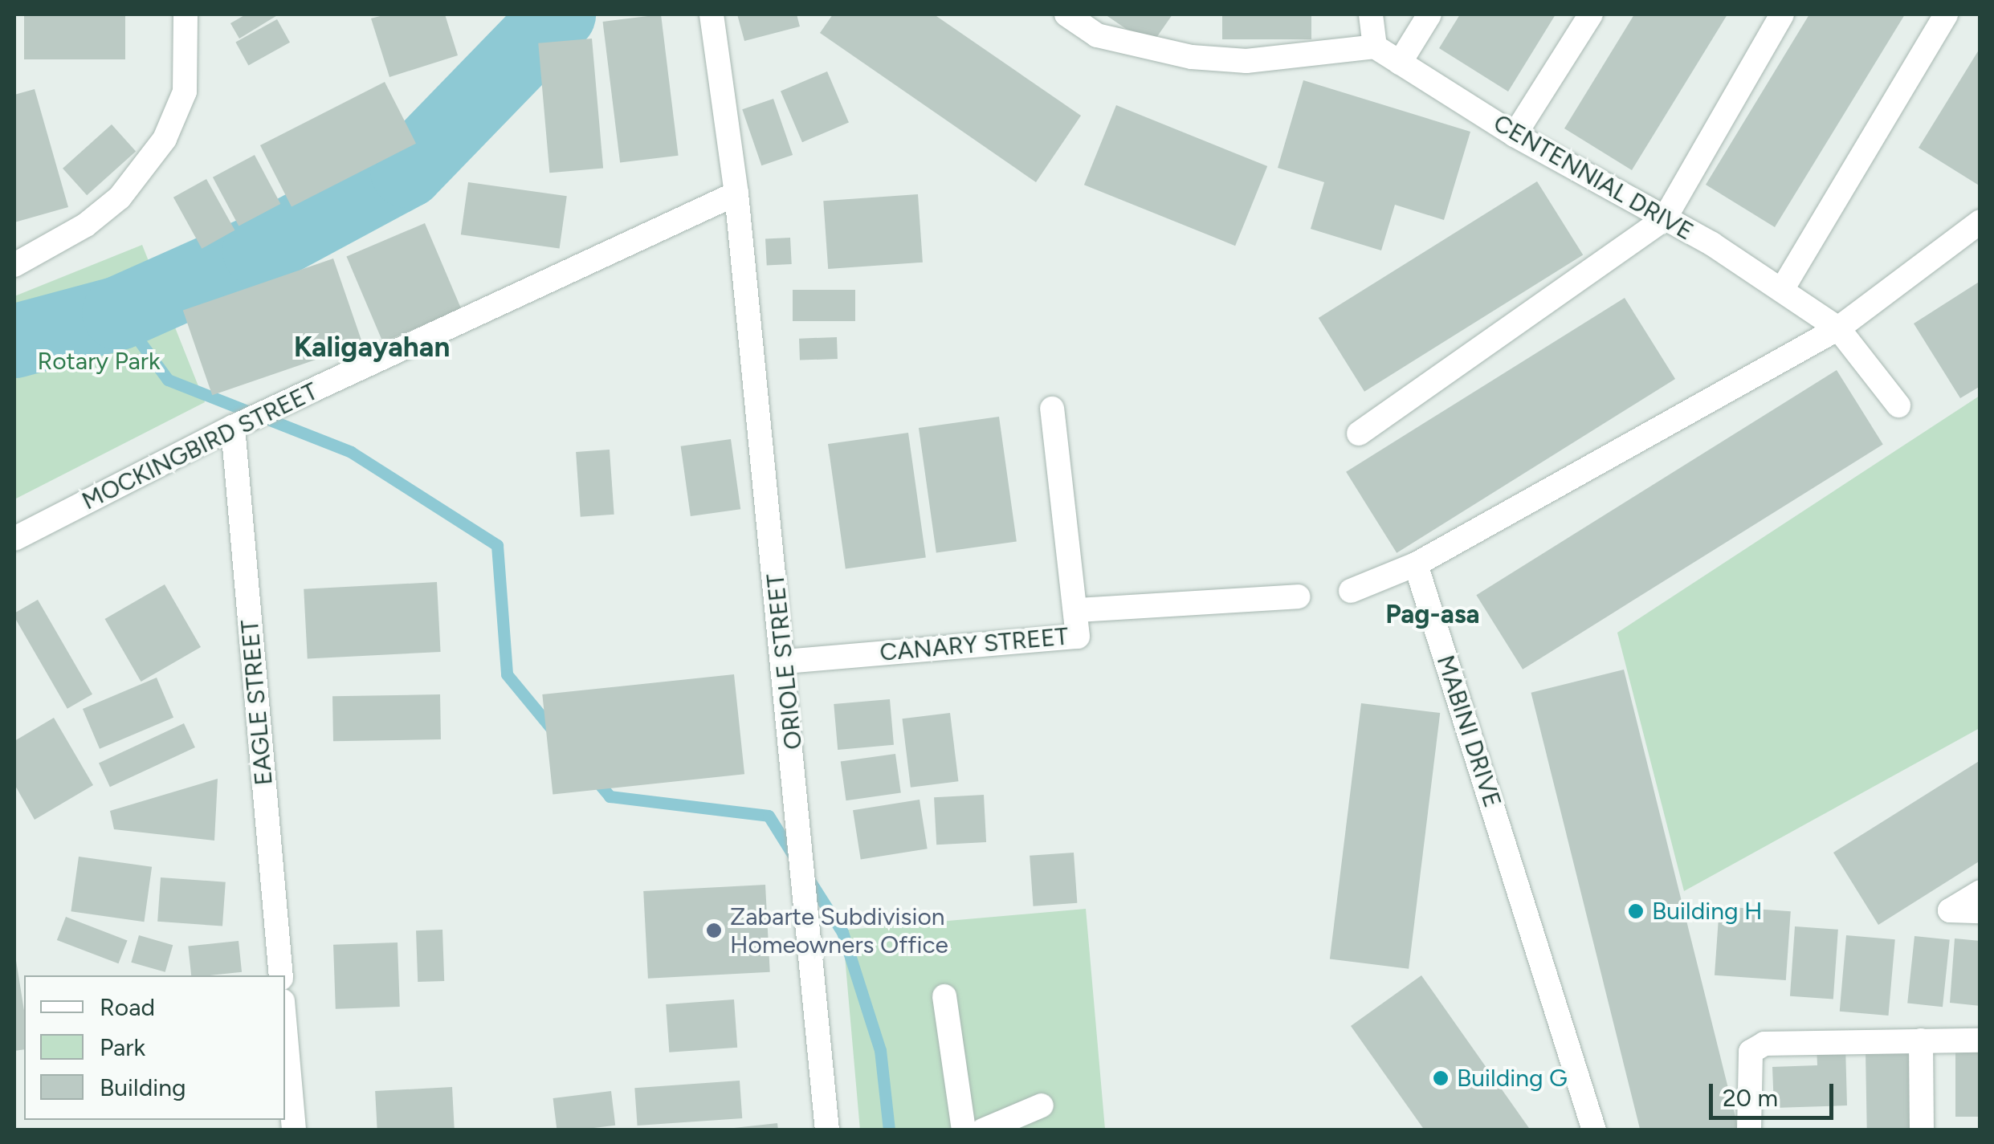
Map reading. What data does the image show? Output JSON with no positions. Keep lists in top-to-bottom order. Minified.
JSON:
{"streets":{"street":["CENTENNIAL DRIVE","MOCKINGBIRD STREET","CANARY STREET","ORIOLE STREET","EAGLE STREET","MABINI DRIVE"]},"crossings":[["MOCKINGBIRD STREET","ORIOLE STREET"],["MOCKINGBIRD STREET","EAGLE STREET"],["CANARY STREET","ORIOLE STREET"]],"districts":["Kaligayahan","Pag-asa"],"parks":["Rotary Park"],"places":["Building H","Zabarte Subdivision Homeowners Office","Building G"],"legend":["Road","Park","Building"],"scale_bar":"20 m"}
